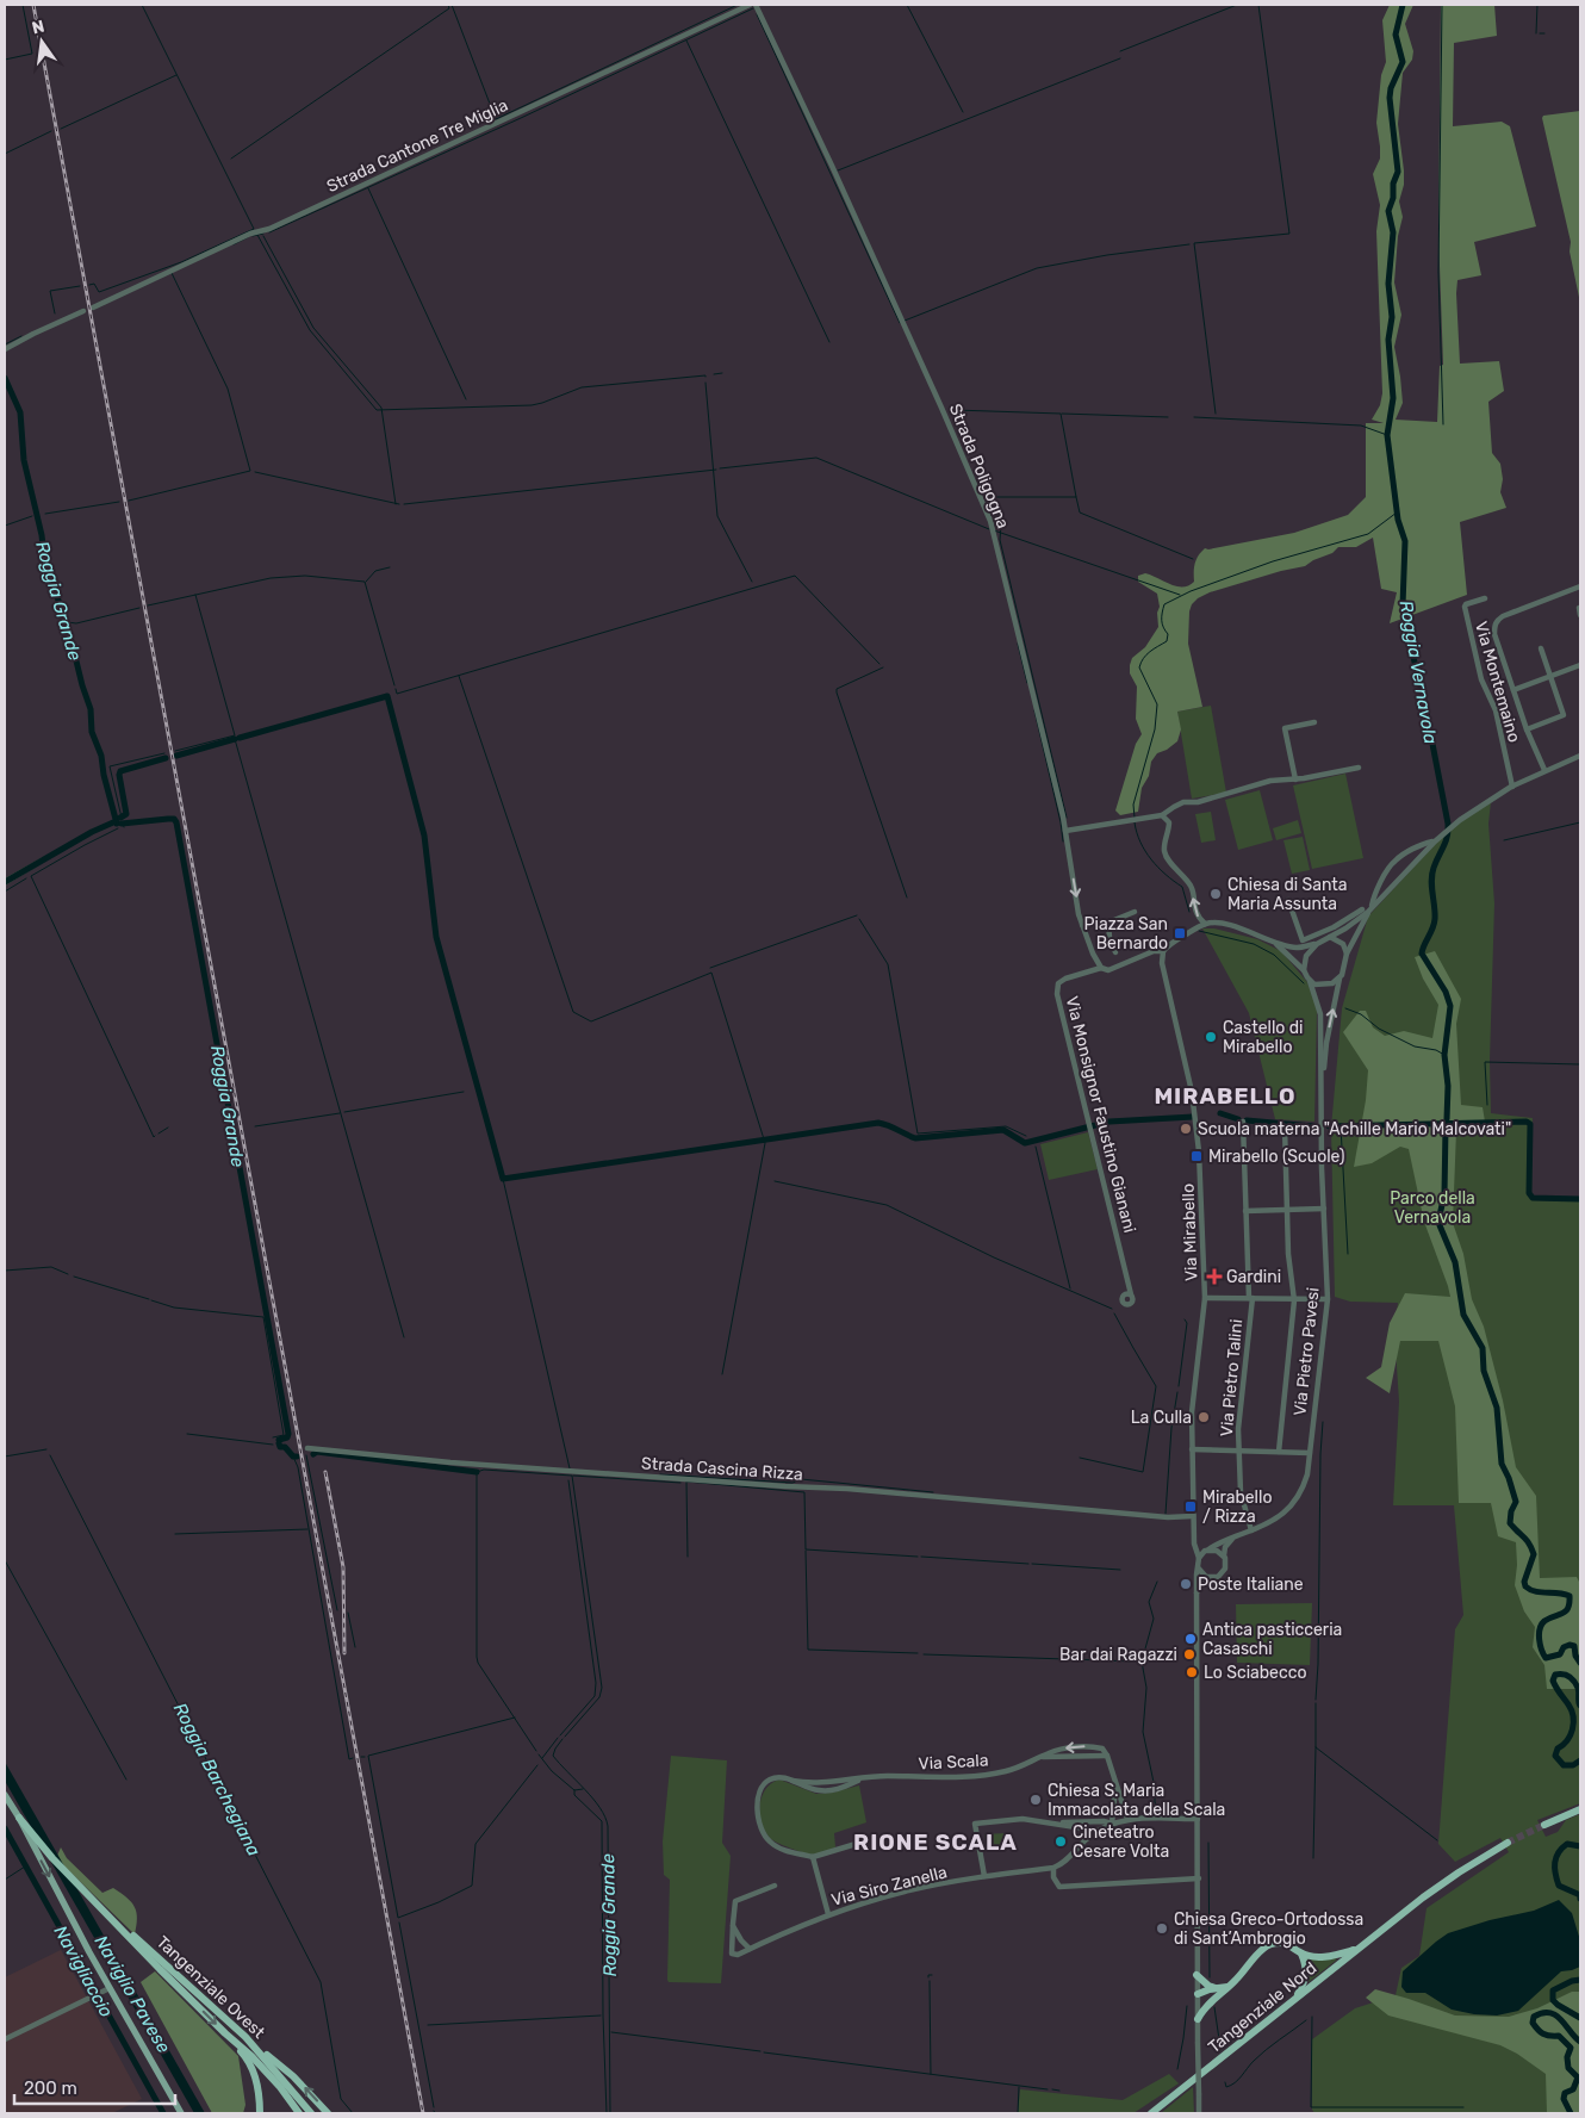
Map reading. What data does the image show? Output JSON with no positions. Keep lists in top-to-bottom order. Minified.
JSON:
{"streets":{"highway":["Tangenziale Ovest","Tangenziale Nord"],"street":["Strada Cantone Tre Miglia","Strada Poligogna","Via Montemaino","Via Monsignor Faustino Gianani","Via Mirabello","Via Pietro Pavesi","Via Pietro Talini","Strada Cascina Rizza","Via Scala","Via Siro Zanella"]},"crossings":[["Strada Poligogna","Via Monsignor Faustino Gianani"],["Via Mirabello","Via Pietro Pavesi"],["Via Mirabello","Strada Cascina Rizza"],["Via Pietro Pavesi","Via Pietro Talini"]],"districts":["MIRABELLO","RIONE SCALA"],"water":["Roggia Grande","Roggia Vernavola","Roggia Barchegiana","Navigliaccio","Naviglio Pavese"],"parks":["Parco della Vernavola"],"places":{"other":["Chiesa di Santa Maria Assunta","Castello di Mirabello","Scuola materna \"Achille Mario Malcovati\"","La Culla","Poste Italiane","Antica pasticceria Casaschi","Bar dai Ragazzi","Lo Sciabecco","Chiesa S. Maria Immacolata della Scala","Cineteatro Cesare Volta","Chiesa Greco-Ortodossa di Sant’Ambrogio"],"transit":["Piazza San Bernardo","Mirabello (Scuole)","Mirabello / Rizza"],"health":["Gardini"]},"scale_bar":"200 m","north":"top"}
